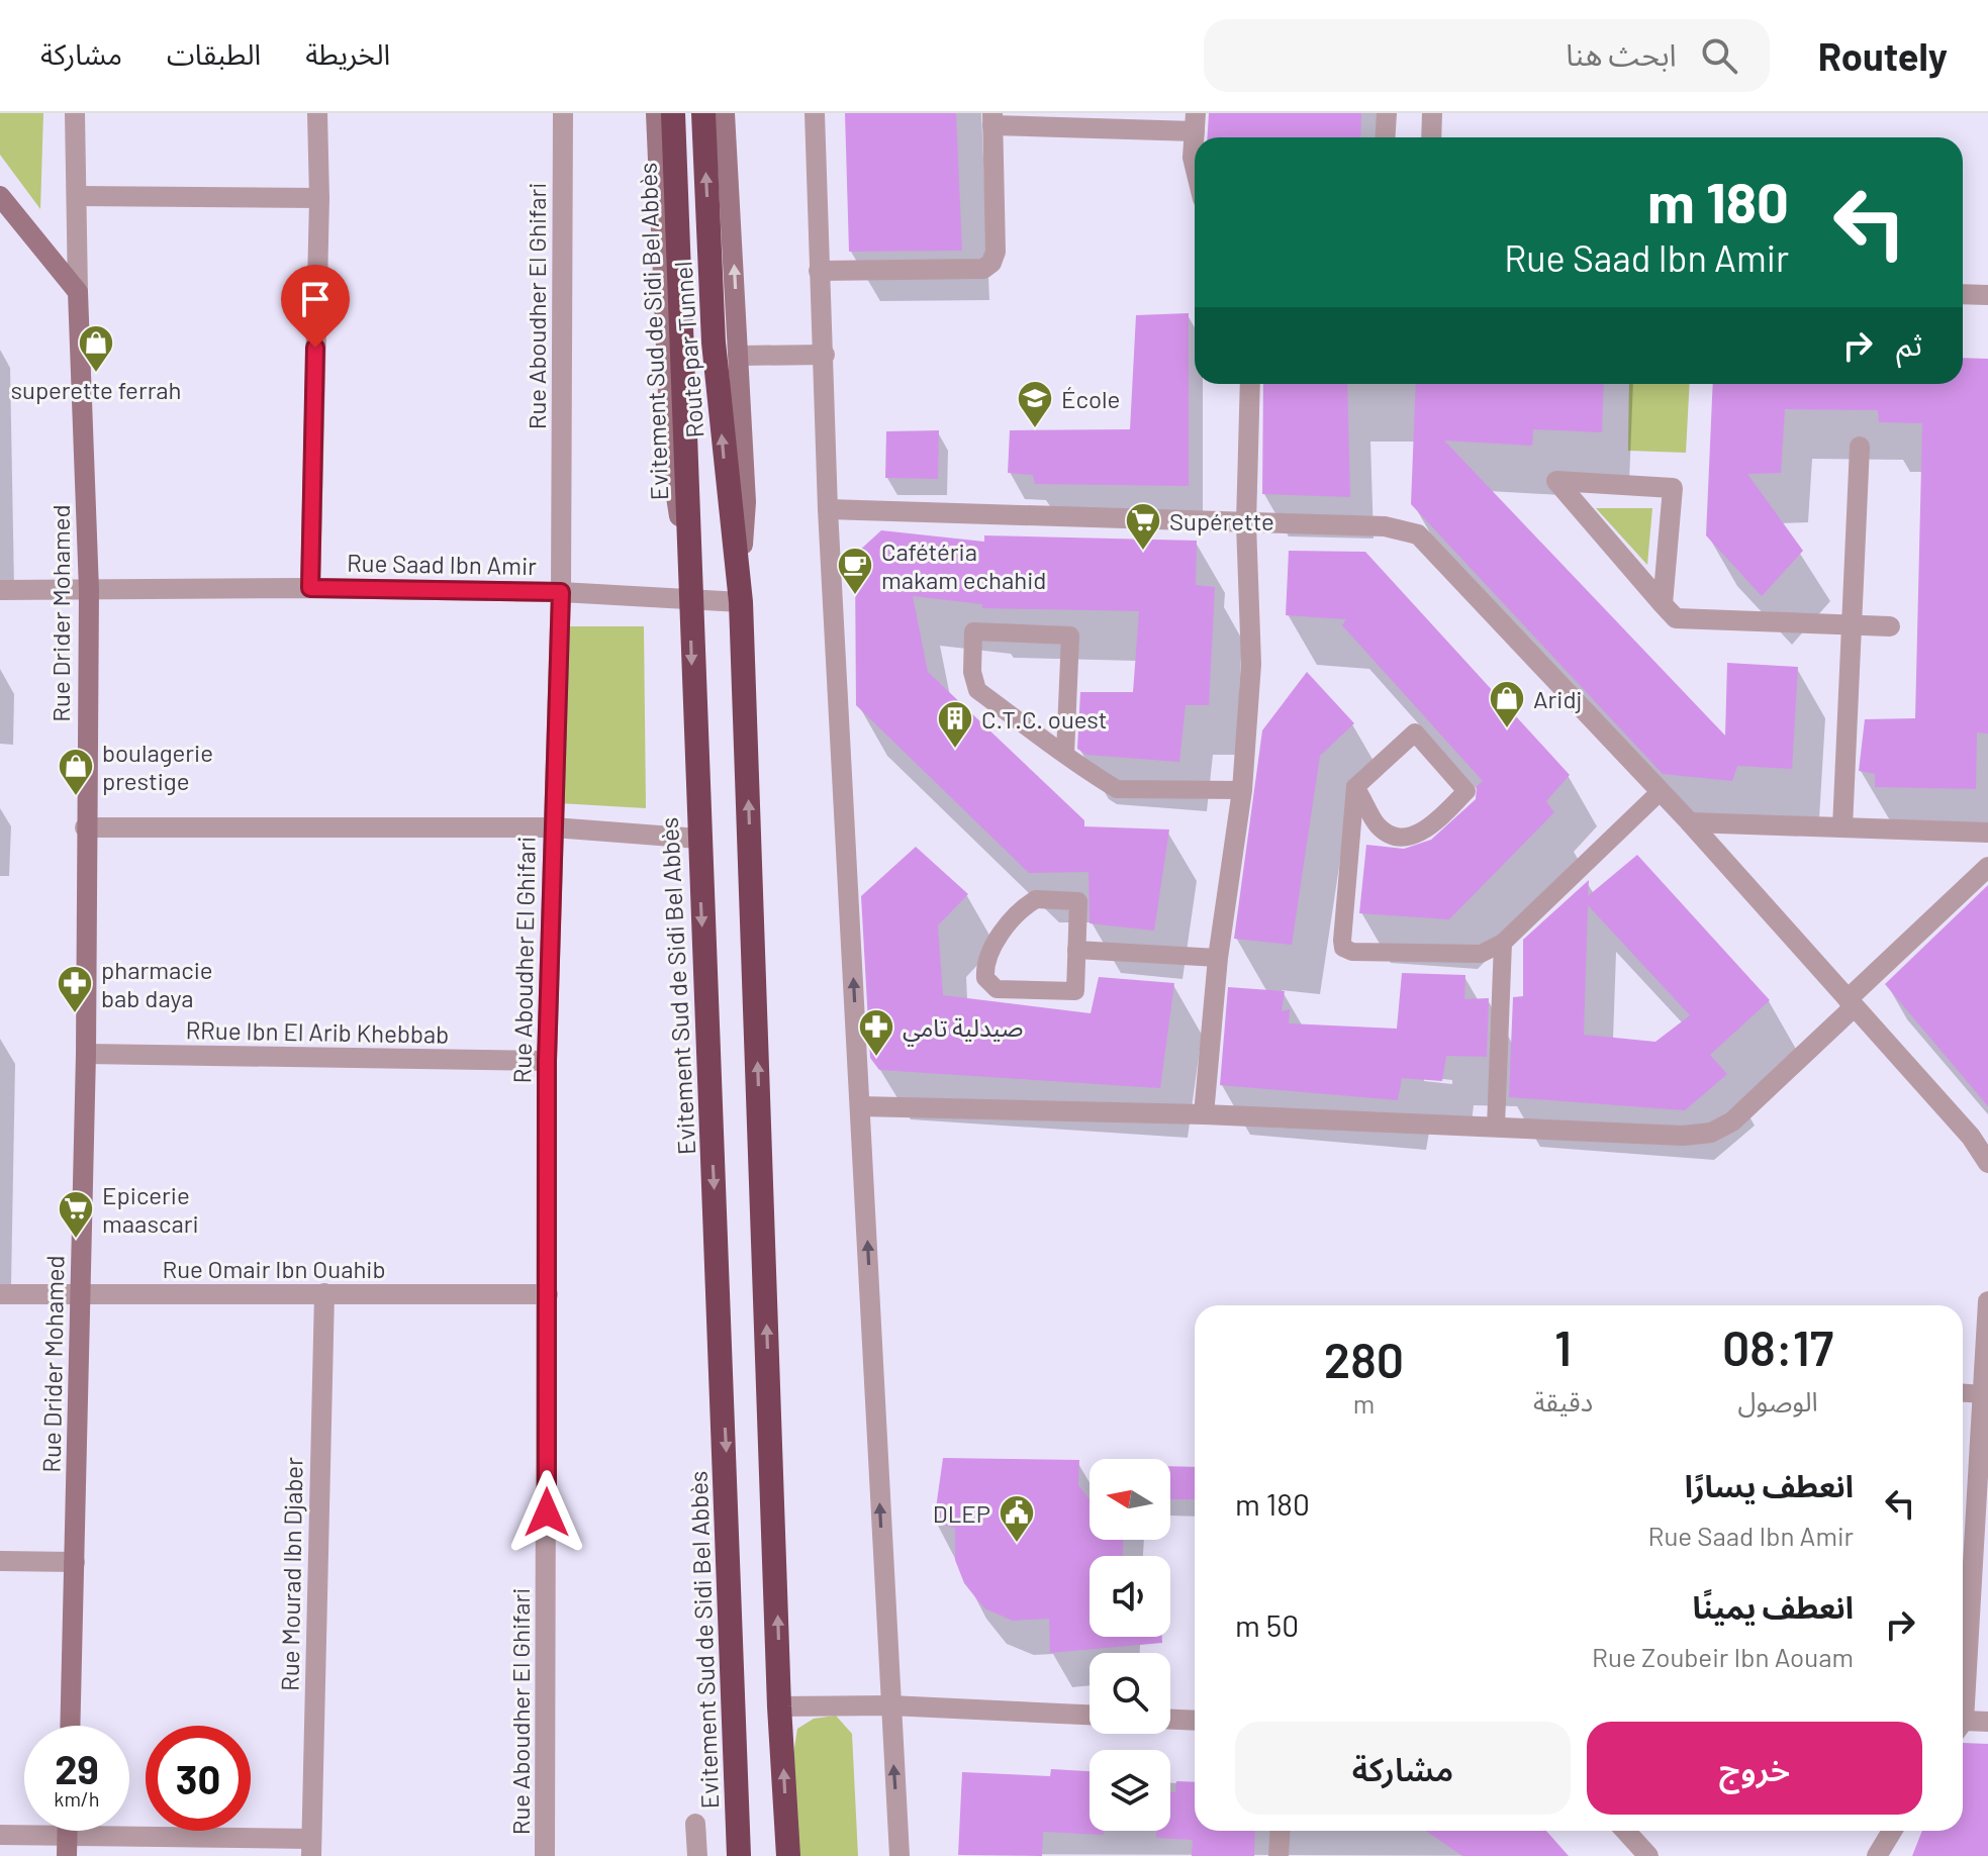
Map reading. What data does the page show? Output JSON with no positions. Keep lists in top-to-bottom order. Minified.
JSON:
{"streets":{"highway":["Evitement Sud de Sidi Bel Abbès","Route par Tunnel"],"street":["Rue Aboudher El Ghifari","Rue Saad Ibn Amir","Rue Drider Mohamed","RRue Ibn El Arib Khebbab","Rue Omair Ibn Ouahib","Rue Mourad Ibn Djaber"]},"crossings":[["Rue Aboudher El Ghifari","Rue Saad Ibn Amir"],["Rue Aboudher El Ghifari","RRue Ibn El Arib Khebbab"],["Rue Aboudher El Ghifari","Rue Omair Ibn Ouahib"],["Evitement Sud de Sidi Bel Abbès","Rue Saad Ibn Amir"],["Route par Tunnel","Rue Saad Ibn Amir"],["Rue Saad Ibn Amir","Rue Drider Mohamed"],["Rue Drider Mohamed","RRue Ibn El Arib Khebbab"],["Rue Drider Mohamed","Rue Omair Ibn Ouahib"],["Rue Omair Ibn Ouahib","Rue Mourad Ibn Djaber"]],"one_way":["Route par Tunnel"],"places":{"shop":["superette ferrah","Aridj","boulagerie prestige"],"school or university":["École"],"supermarket":["Supérette","Epicerie maascari"],"cafe":["Cafétéria makam echahid"],"building":["C.T.C. ouest"],"pharmacy":["pharmacie bab daya","صيدلية تامي"],"public building":["DLEP"]},"north":"left","page":{"header":"Routely","search":"ابحث هنا","nav":["الخريطة","الطبقات","مشاركة"],"turn":["180 m","Rue Saad Ibn Amir"],"then":"ثم","eta":["08:17","الوصول","1","دقيقة","280","m"],"list":[{"name":"انعطف يسارًا","note":"Rue Saad Ibn Amir","value":"180 m"},{"name":"انعطف يمينًا","note":"Rue Zoubeir Ibn Aouam","value":"50 m"}],"buttons":["خروج","مشاركة"],"speed":"29 km/h","limit":"30"}}
